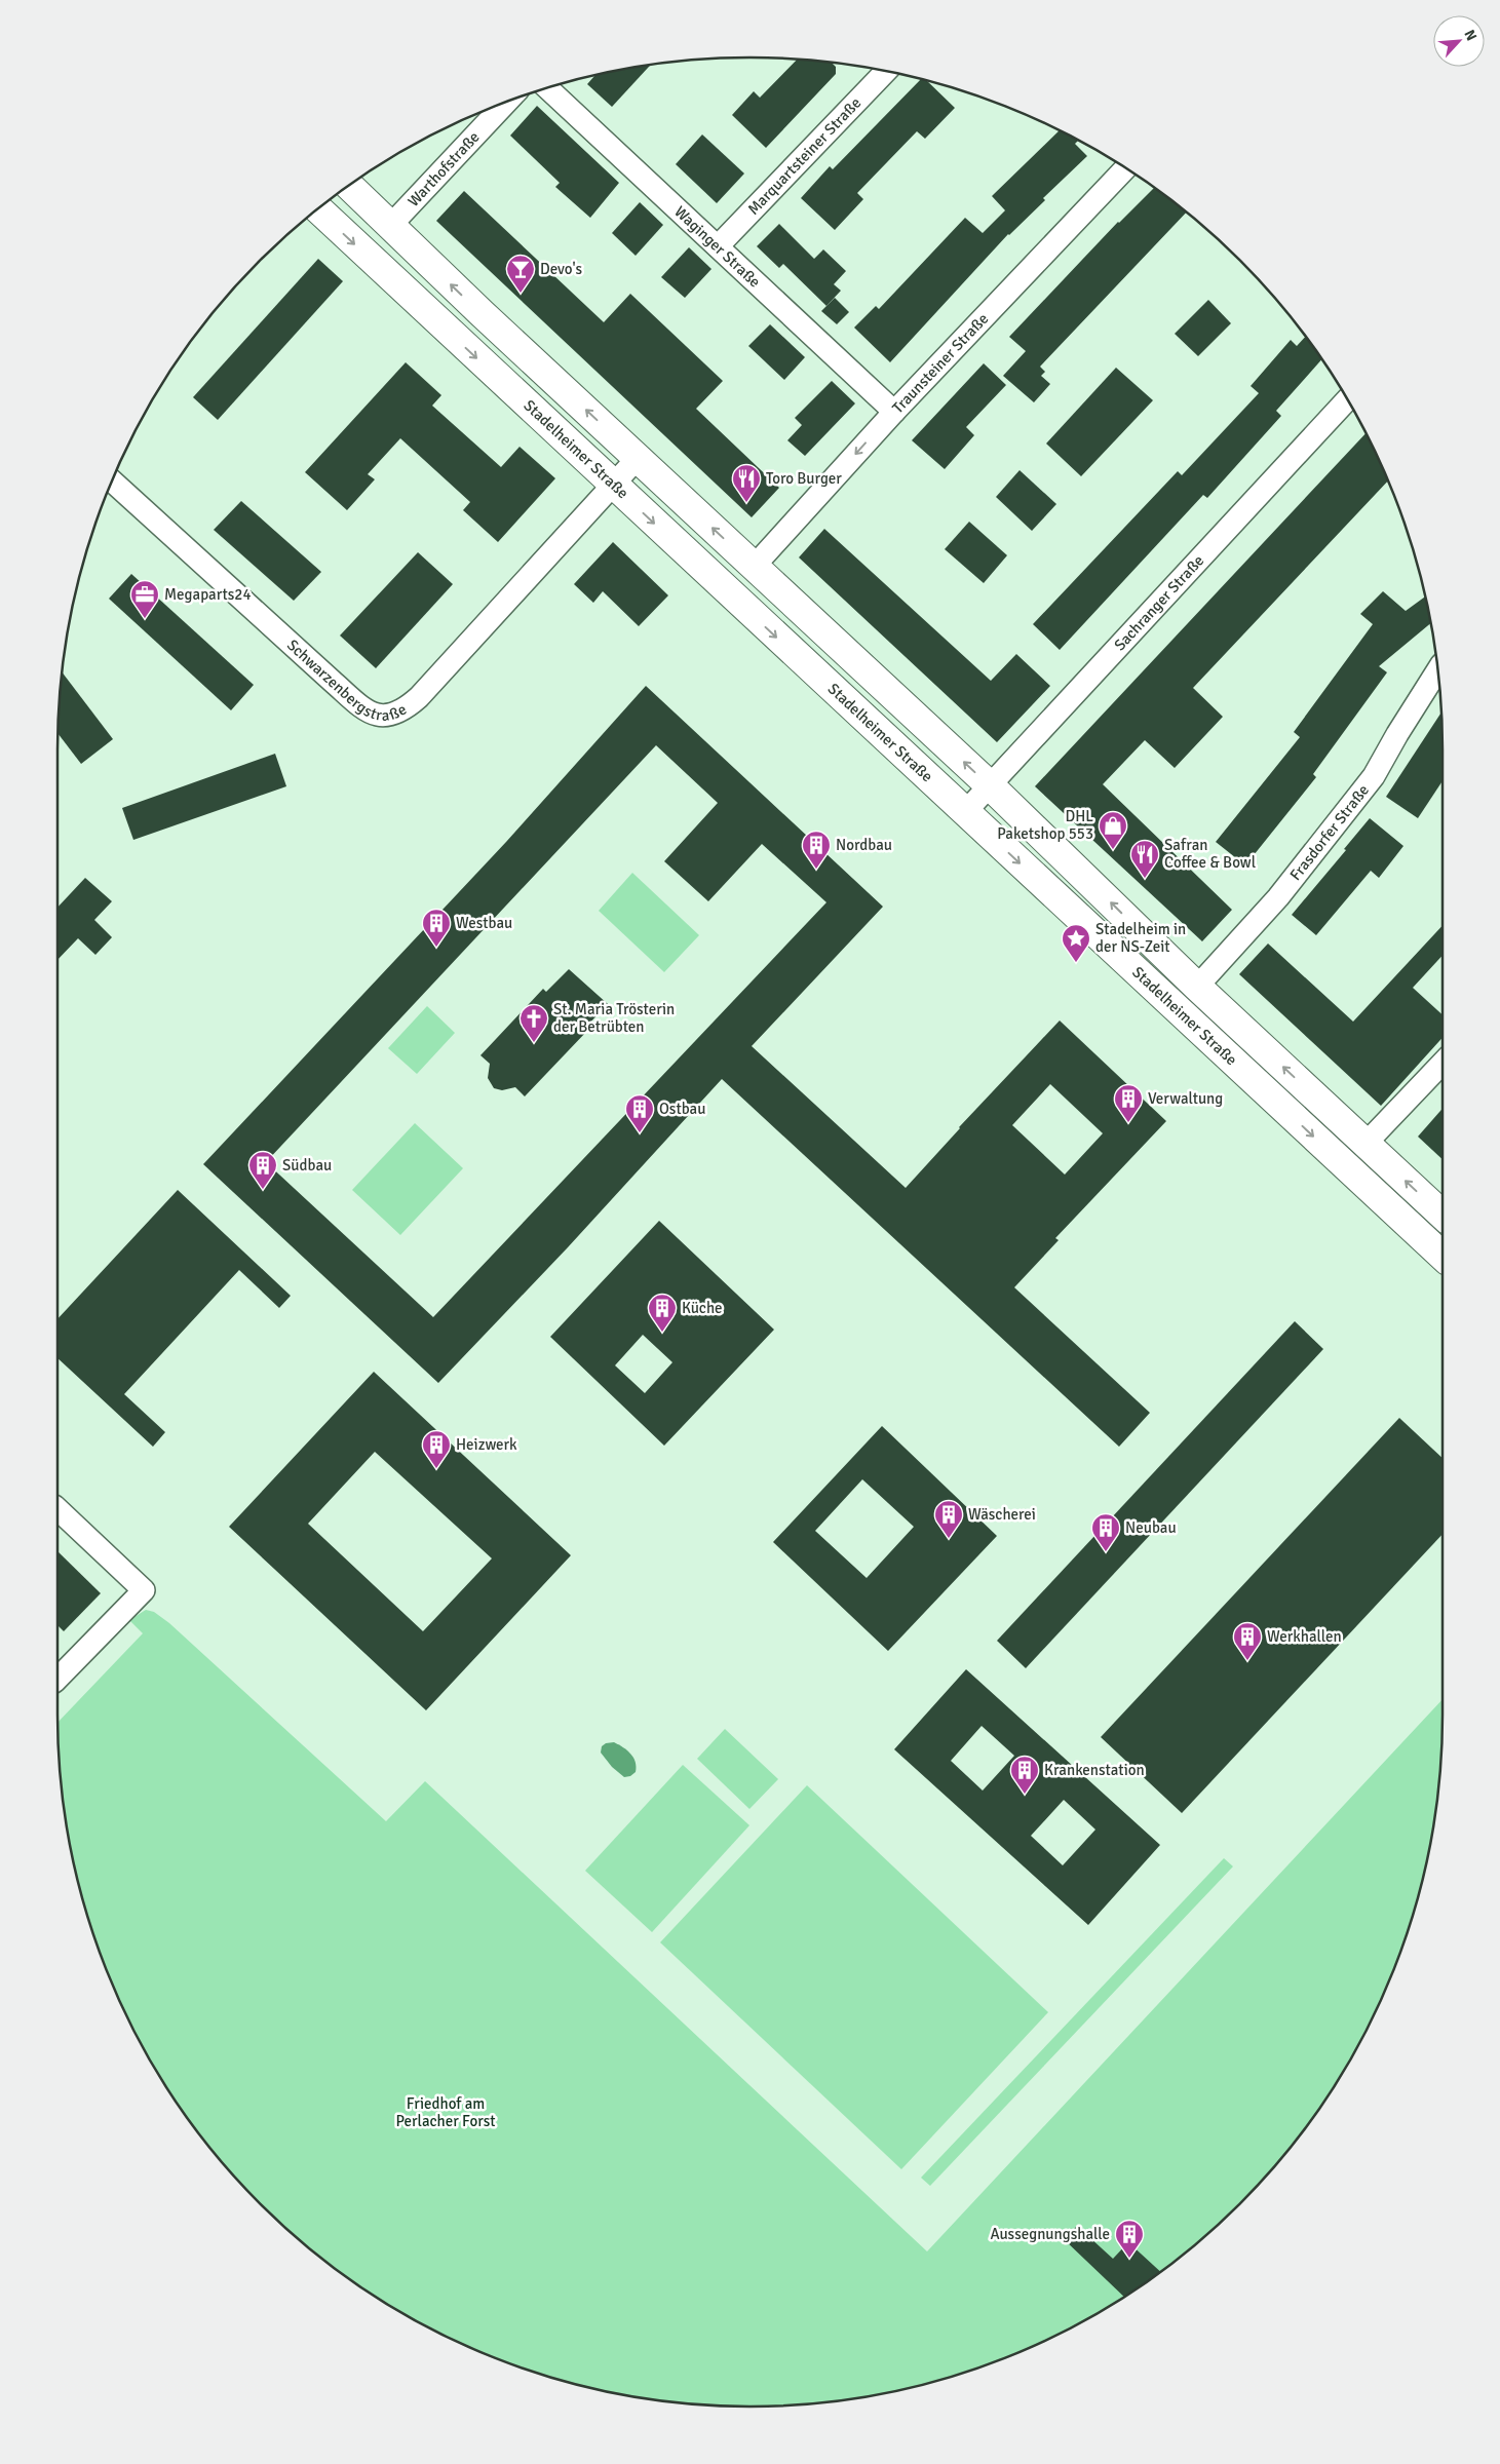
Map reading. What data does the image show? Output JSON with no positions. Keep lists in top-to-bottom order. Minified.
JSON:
{"streets":{"main road":["Stadelheimer Straße"],"street":["Marquartsteiner Straße","Warthofstraße","Waginger Straße","Traunsteiner Straße","Sachranger Straße","Schwarzenbergstraße","Frasdorfer Straße"]},"crossings":[["Marquartsteiner Straße","Waginger Straße"],["Warthofstraße","Stadelheimer Straße"],["Waginger Straße","Traunsteiner Straße"],["Traunsteiner Straße","Stadelheimer Straße"],["Stadelheimer Straße","Sachranger Straße"],["Stadelheimer Straße","Schwarzenbergstraße"],["Stadelheimer Straße","Frasdorfer Straße"]],"one_way":["Traunsteiner Straße"],"parks":["Friedhof am Perlacher Forst"],"places":{"bar":["Devo's"],"restaurant":["Toro Burger","Safran Coffee & Bowl"],"office":["Megaparts24"],"shop":["DHL Paketshop 553"],"building":["Nordbau","Westbau","Verwaltung","Ostbau","Südbau","Küche","Heizwerk","Wäscherei","Neubau","Werkhallen","Krankenstation","Aussegnungshalle"],"place":["Stadelheim in der NS-Zeit"],"church":["St. Maria Trösterin der Betrübten"]},"north":"top right"}
